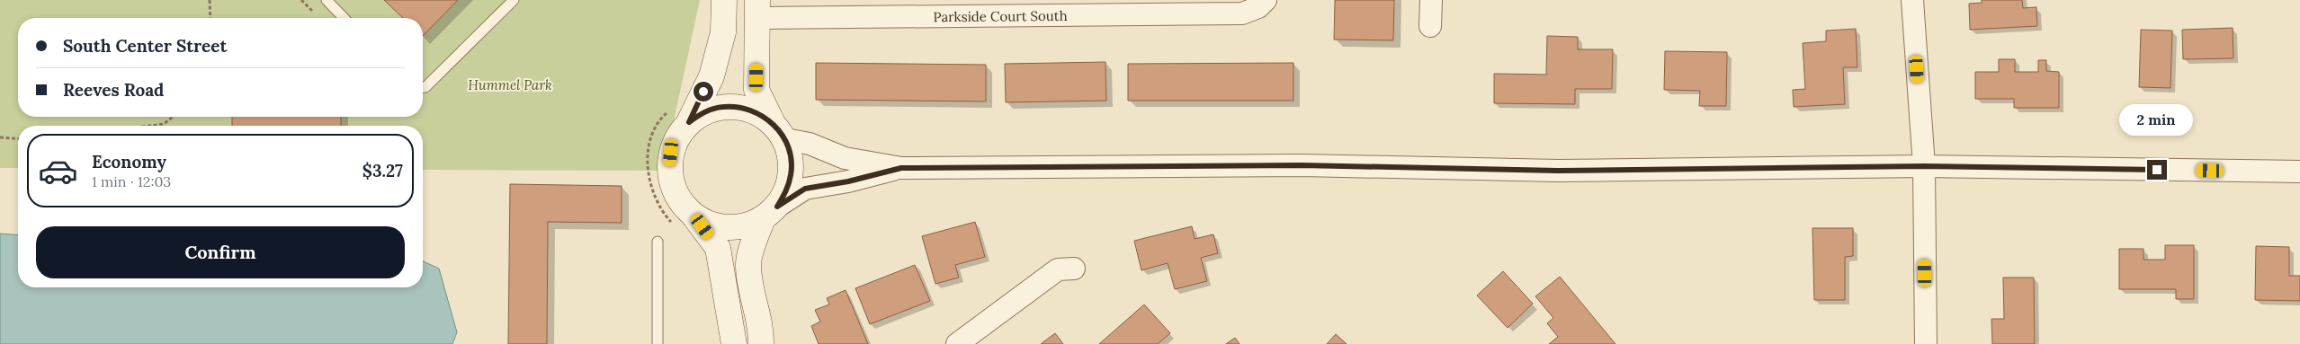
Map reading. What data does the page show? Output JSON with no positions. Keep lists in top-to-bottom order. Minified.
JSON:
{"streets":{"street":["Parkside Court South"]},"parks":["Hummel Park"],"page":{"banner":["South Center Street","Reeves Road"],"bubble":"2 min","list":[{"name":"Economy","note":"1 min · 12:03","value":"$3.27"}],"buttons":"Confirm"}}
